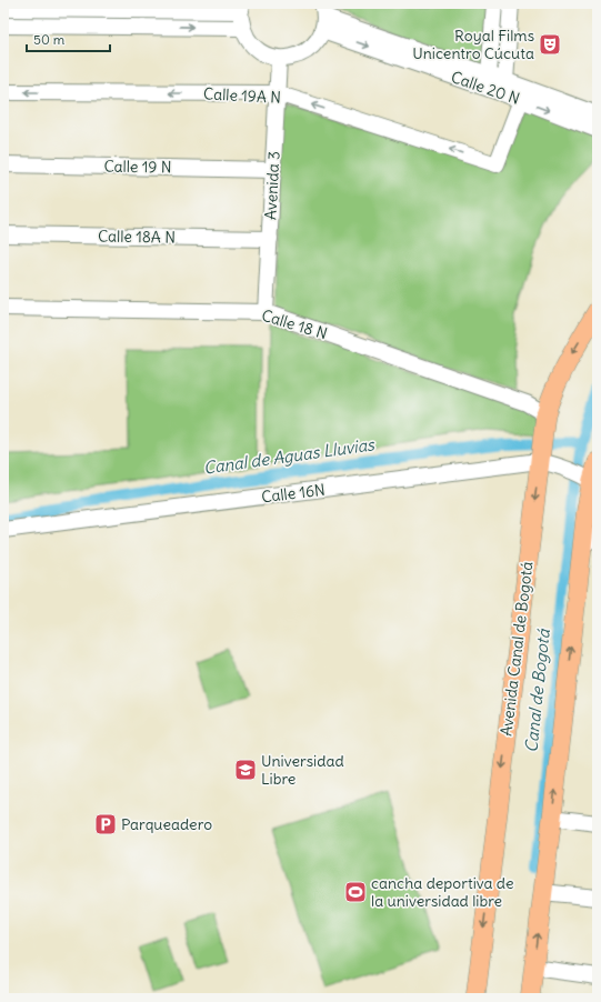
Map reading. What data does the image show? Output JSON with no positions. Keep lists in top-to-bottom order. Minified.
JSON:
{"streets":{"main road":["Avenida Canal de Bogotá"],"street":["Calle 20 N","Calle 19A N","Calle 19 N","Avenida 3","Calle 18A N","Calle 18 N","Calle 16N"]},"crossings":[["Calle 20 N","Calle 19A N"],["Calle 19A N","Avenida 3"],["Calle 19 N","Avenida 3"],["Avenida 3","Calle 18A N"],["Avenida 3","Calle 18 N"],["Calle 18 N","Avenida Canal de Bogotá"],["Calle 16N","Avenida Canal de Bogotá"]],"water":["Canal de Aguas Lluvias","Canal de Bogotá"],"places":{"theatre":["Royal Films Unicentro Cúcuta"],"school or university":["Universidad Libre"],"parking":["Parqueadero"],"sports":["cancha deportiva de la universidad libre"]},"scale_bar":"50 m"}
